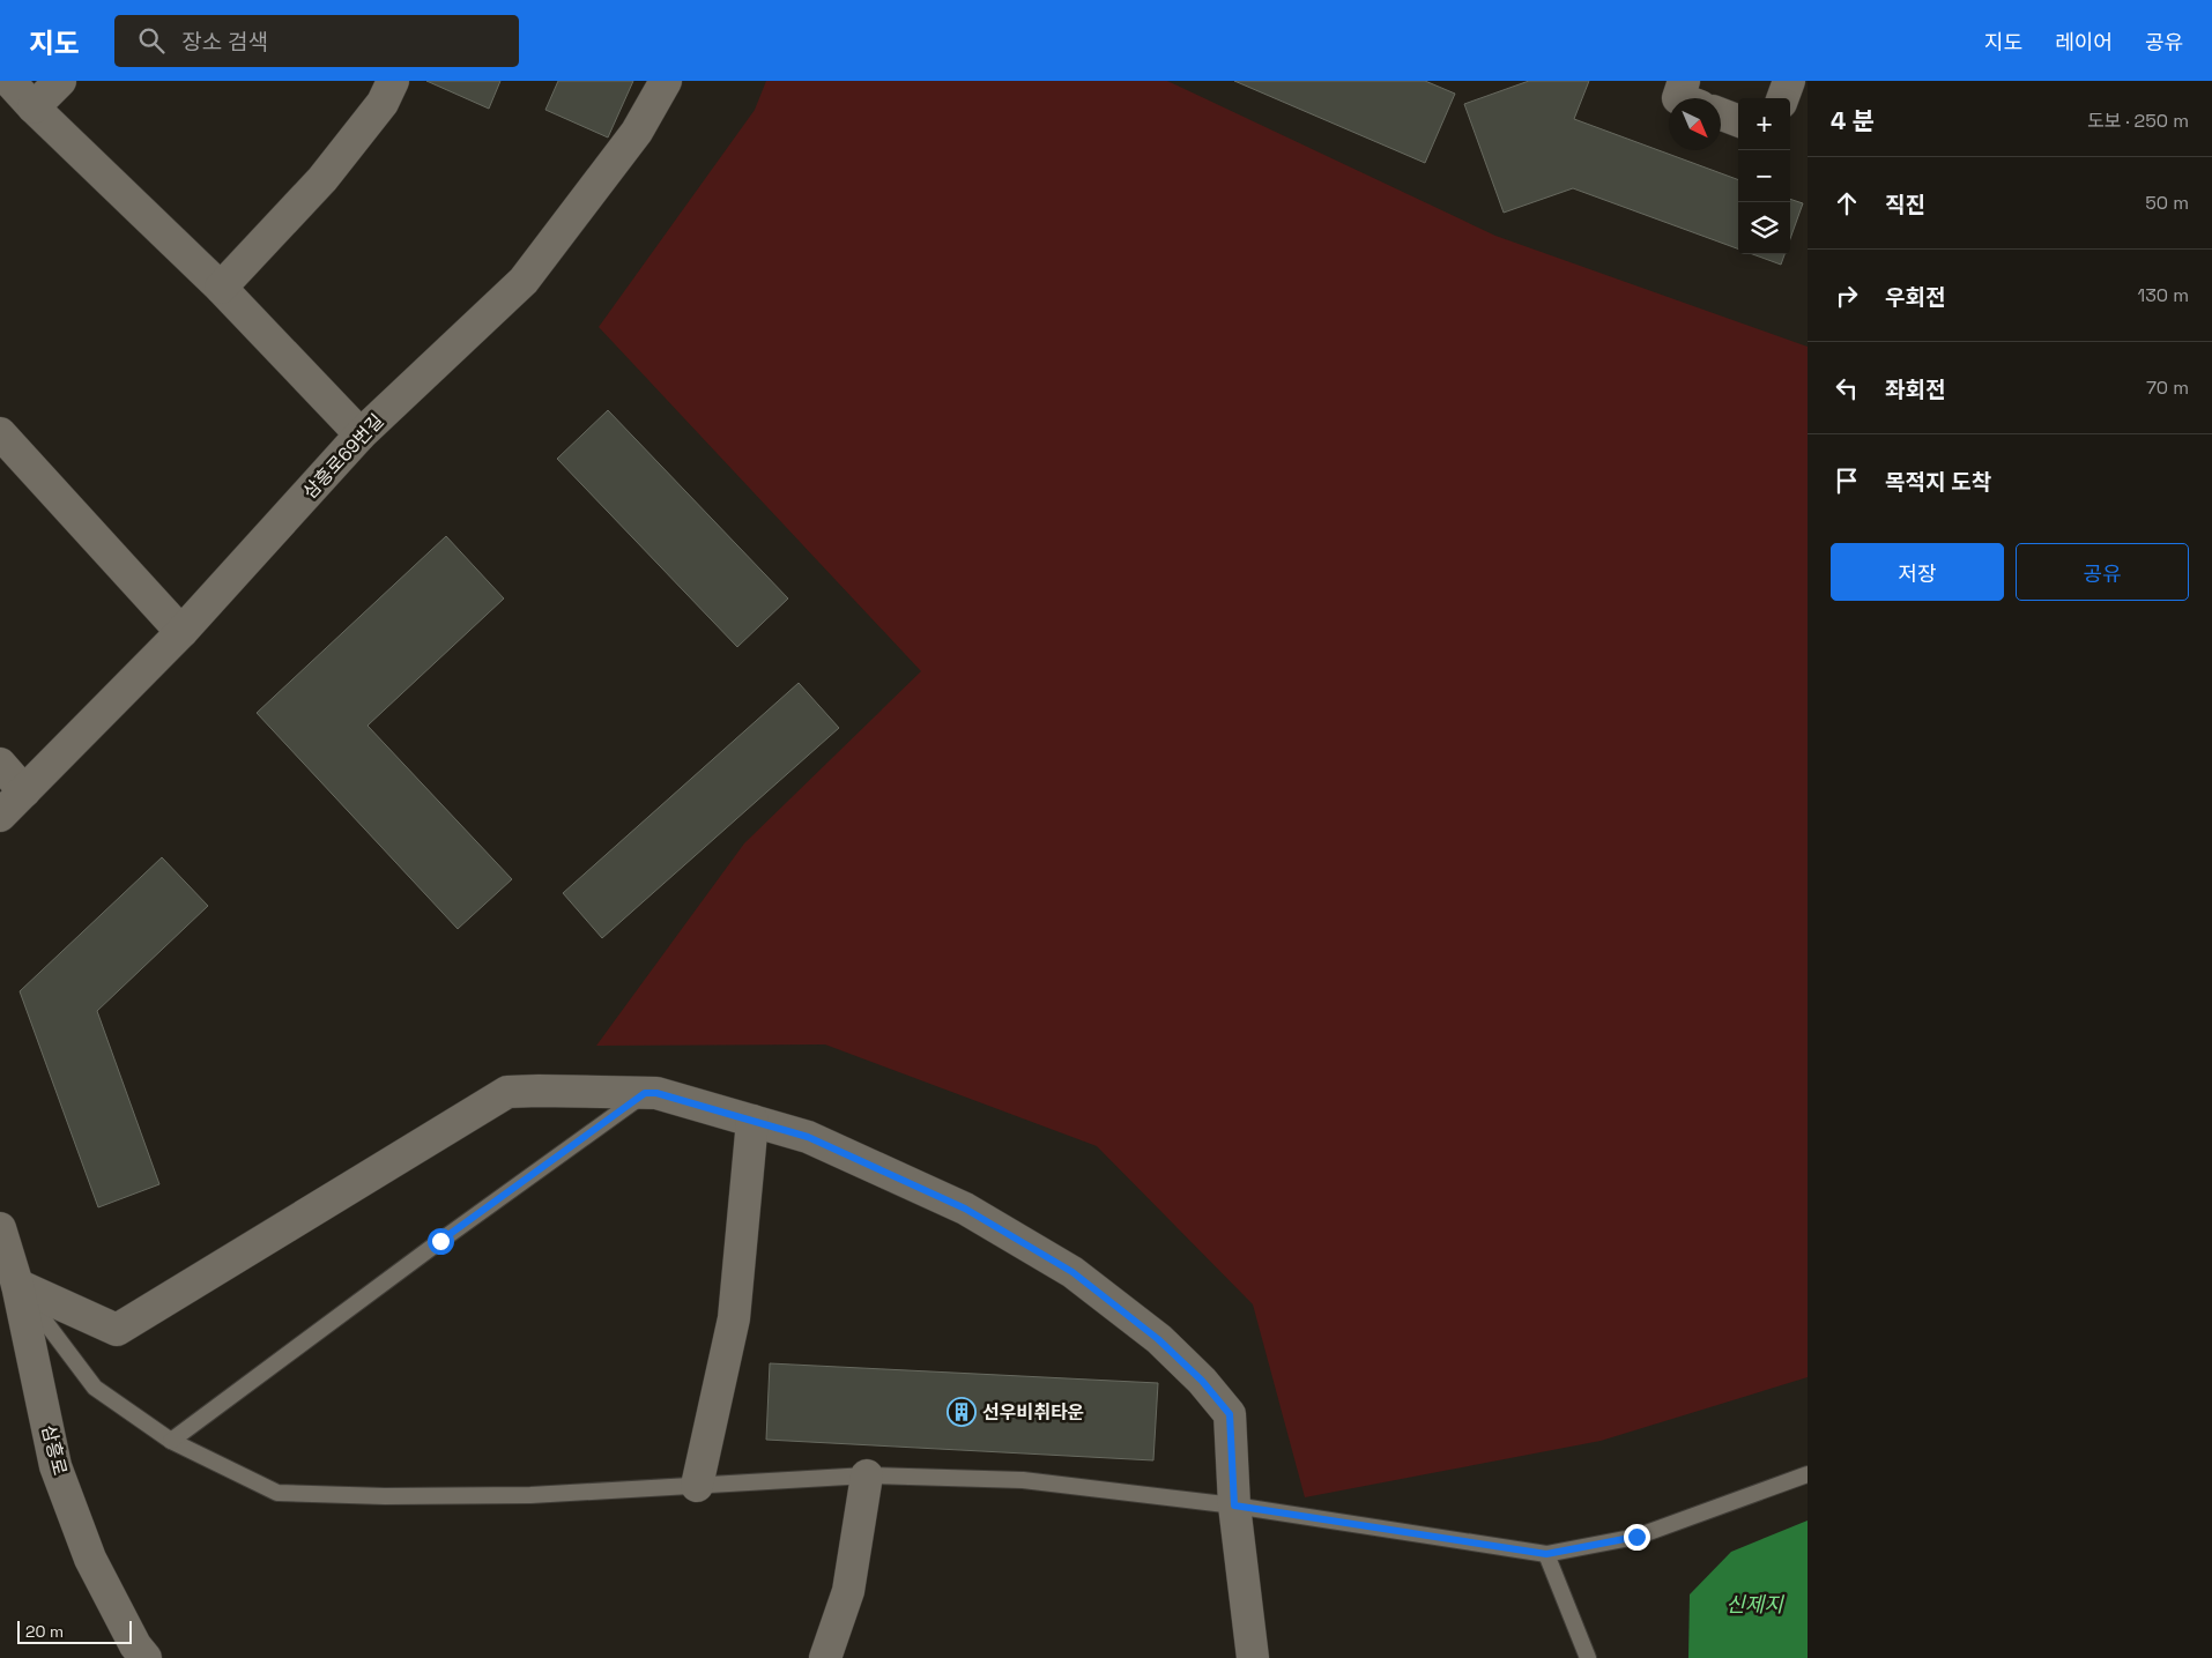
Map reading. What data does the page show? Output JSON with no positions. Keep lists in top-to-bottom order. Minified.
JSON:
{"streets":{"street":["삼흥로69번길","삼흥로"]},"water":["신제지"],"places":{"building":["선우비취타운"]},"scale_bar":"20 m","north":"bottom right","page":{"header":"지도","search":"장소 검색","nav":["지도","레이어","공유"],"heading":["4 분","도보 · 250 m"],"map_buttons":["+","−"],"list":[["직진","50 m"],["우회전","130 m"],["좌회전","70 m"],"목적지 도착"],"buttons":["저장","공유"],"scale":"20 m"}}
